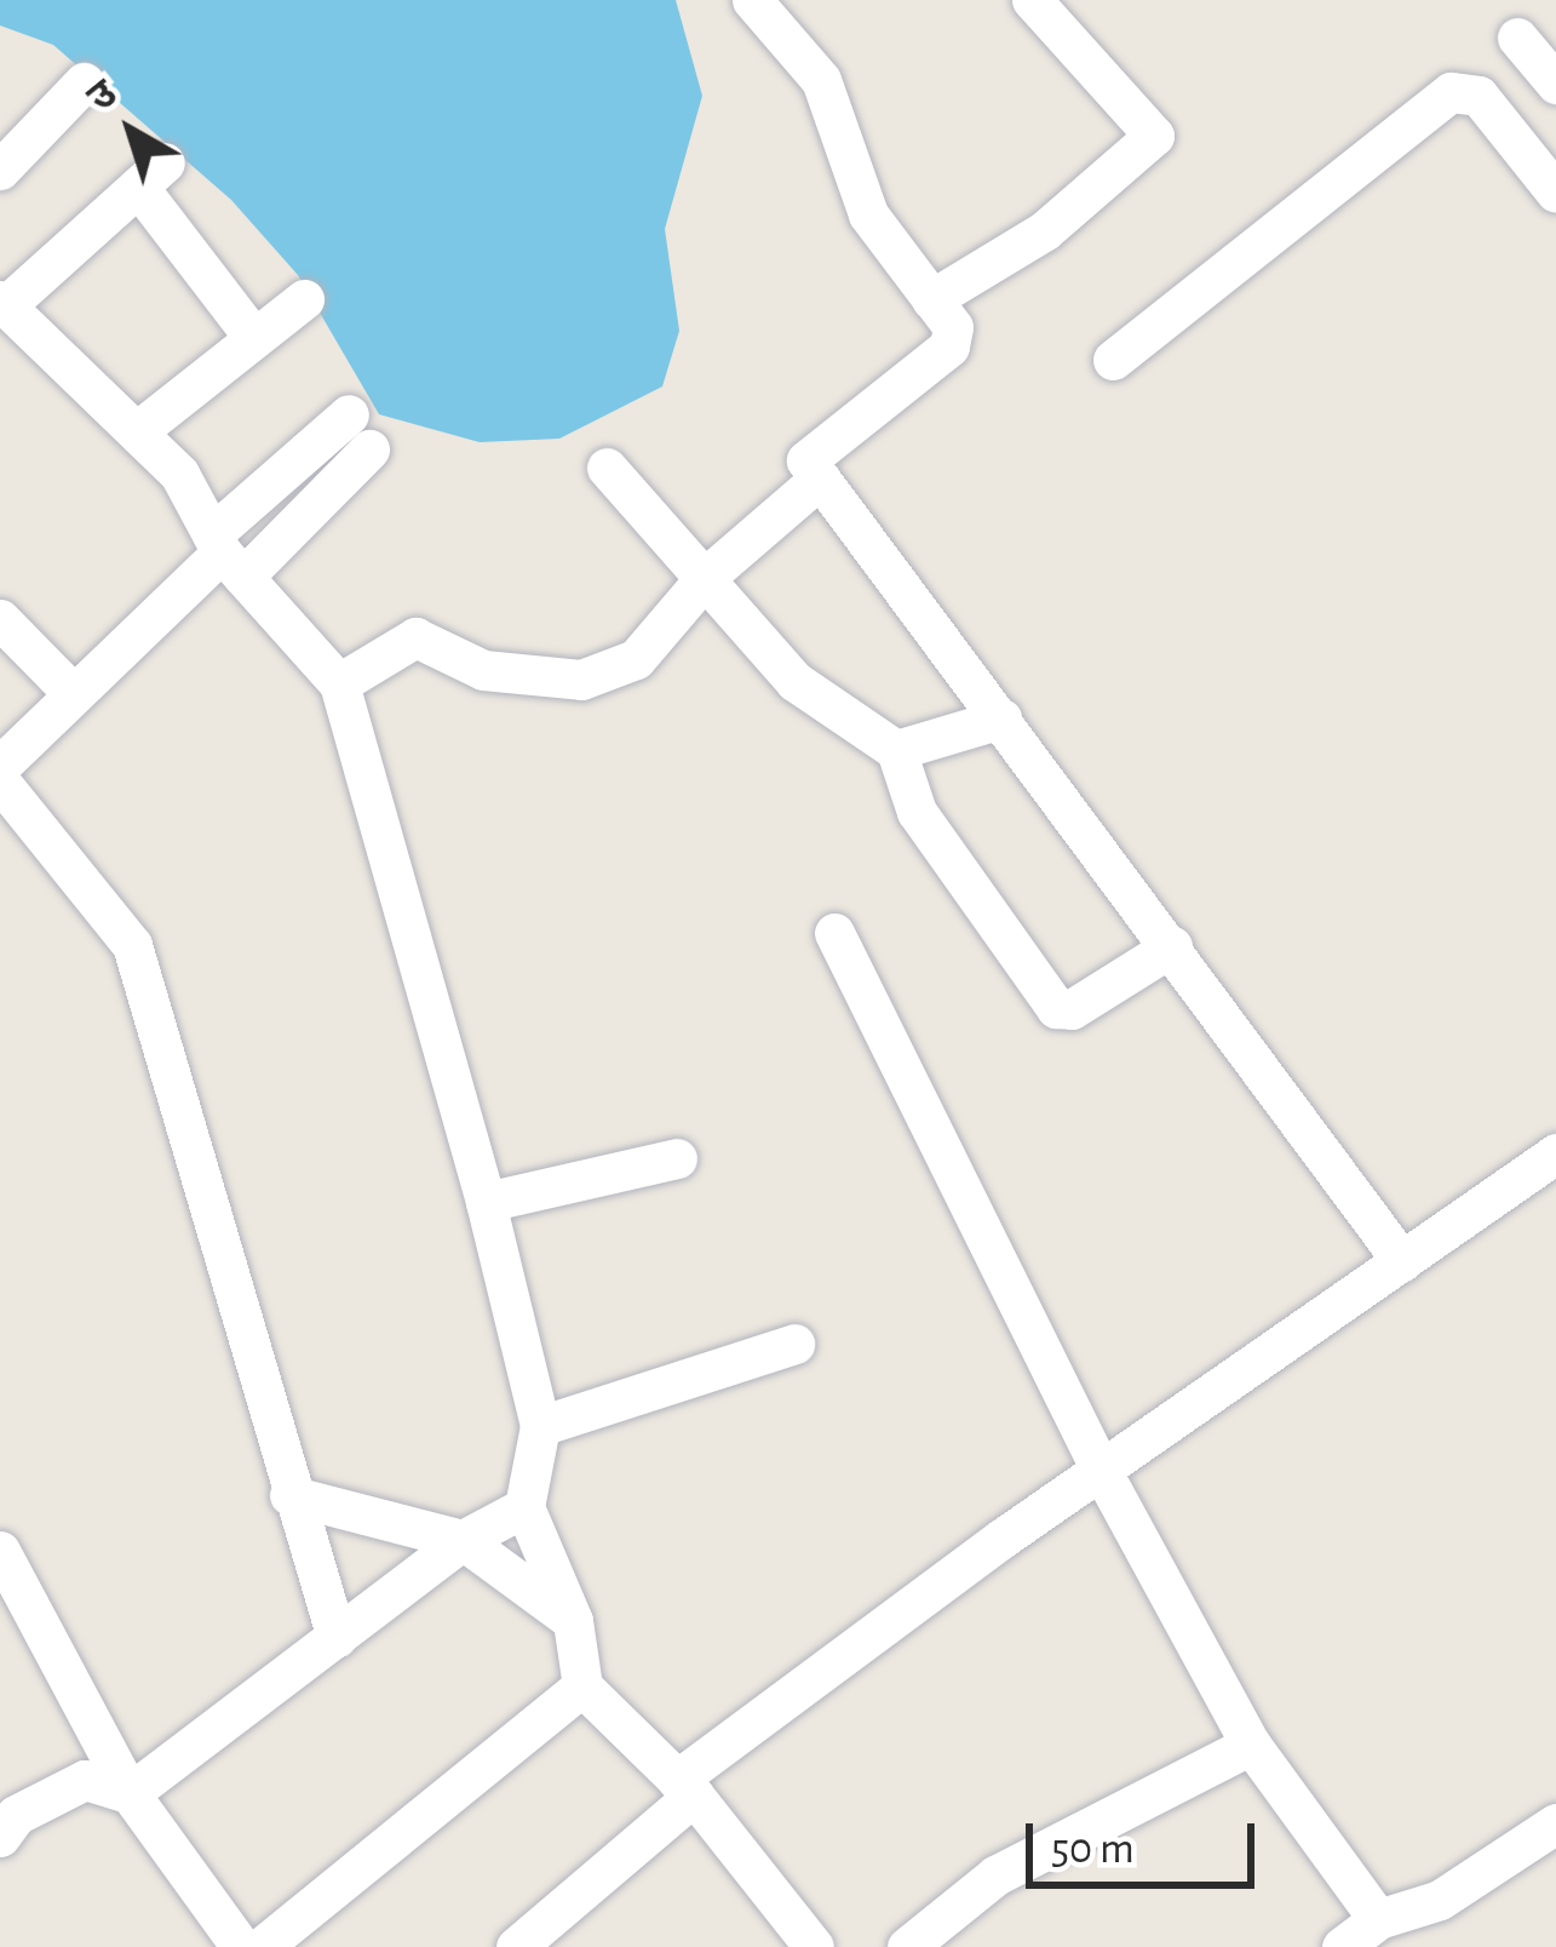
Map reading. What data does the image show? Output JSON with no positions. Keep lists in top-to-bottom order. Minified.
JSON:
{"scale_bar":"50 m","north":"top left"}
